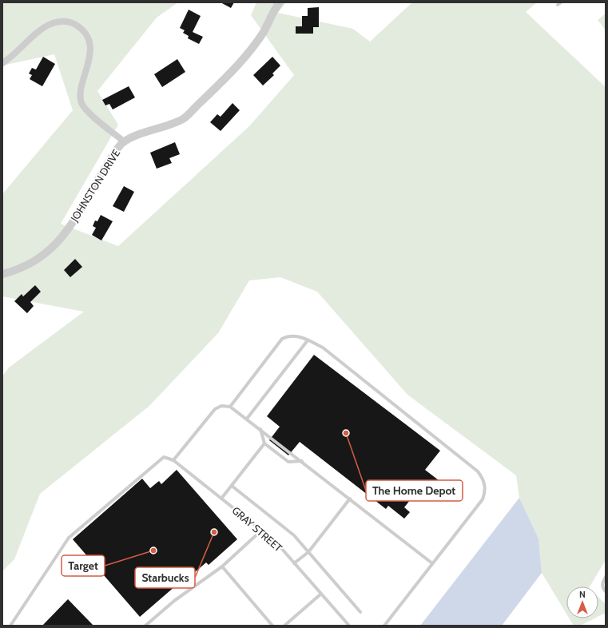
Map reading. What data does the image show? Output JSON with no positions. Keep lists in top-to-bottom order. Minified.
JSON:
{"streets":{"street":["JOHNSTON DRIVE"],"lane":["GRAY STREET"]},"places":["The Home Depot","Starbucks","Target"],"north":"top"}
